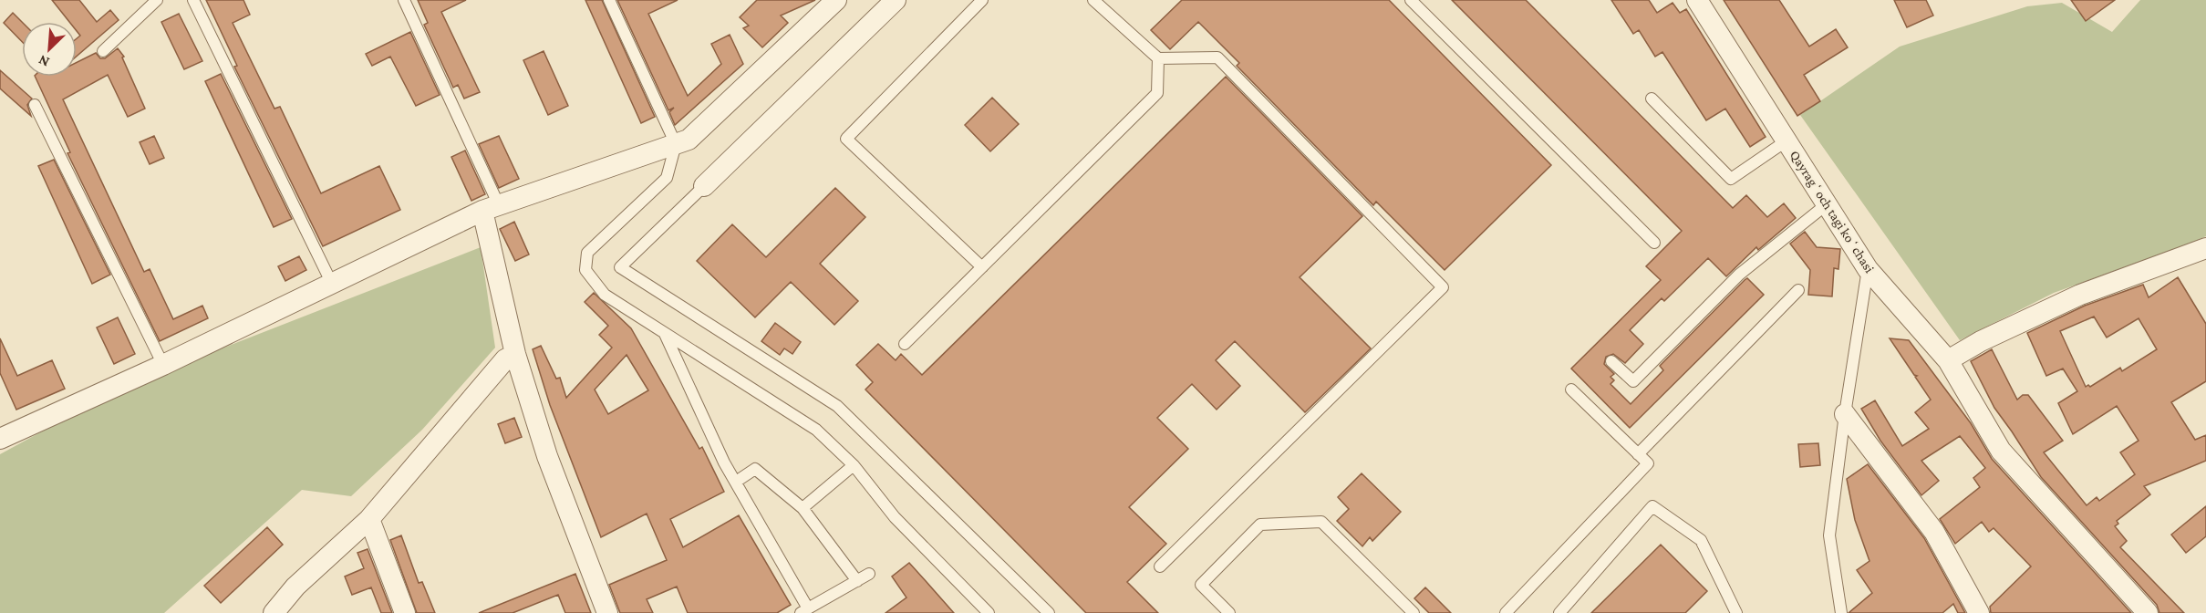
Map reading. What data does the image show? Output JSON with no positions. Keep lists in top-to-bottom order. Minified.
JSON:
{"streets":{"street":["Qayragʻoch tagi koʻchasi"]},"north":"bottom left"}
